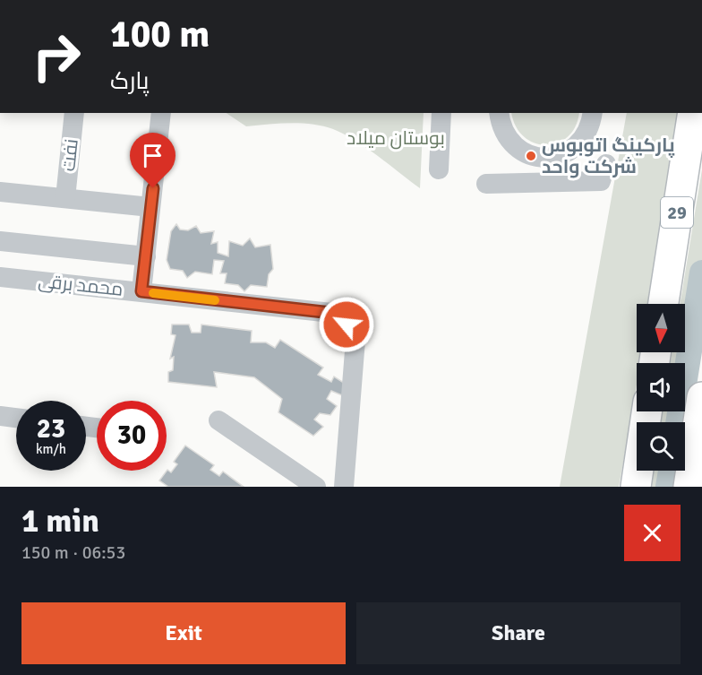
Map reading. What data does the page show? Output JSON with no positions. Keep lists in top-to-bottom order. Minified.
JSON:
{"streets":{"highway":["29"],"street":["نفت","محمد برقی"]},"parks":["بوستان میلاد"],"places":["پارکینگ اتوبوس شرکت واحد"],"north":"bottom","page":{"turn":["100 m","پارک"],"speed":"23 km/h","limit":"30","heading":["1 min","150 m · 06:53"],"buttons":["Exit","Share"]}}
